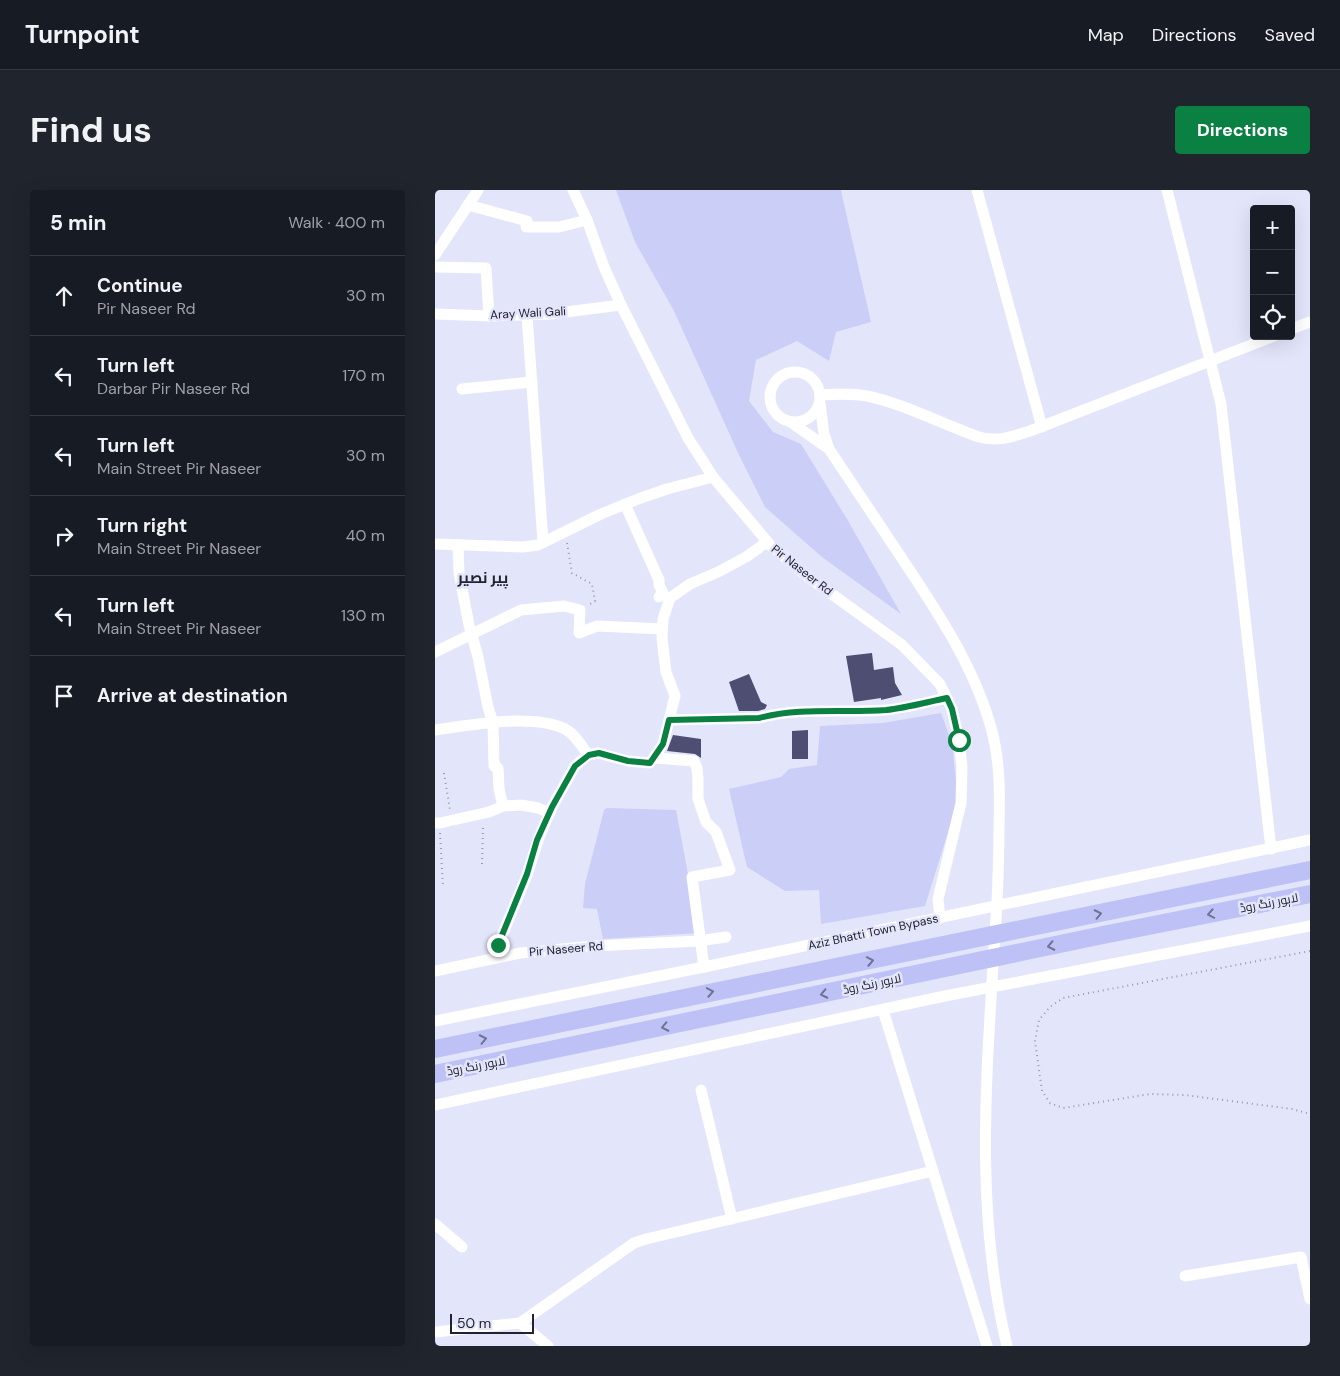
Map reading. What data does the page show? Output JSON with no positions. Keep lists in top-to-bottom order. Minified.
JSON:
{"streets":{"highway":["لاہور رنگ روڈ"],"street":["Aray Wali Gali","Pir Naseer Rd","Aziz Bhatti Town Bypass"]},"crossings":[["Aray Wali Gali","Pir Naseer Rd"],["Pir Naseer Rd","Aziz Bhatti Town Bypass"]],"districts":["پیر نصیر"],"scale_bar":"50 m","page":{"header":"Turnpoint","nav":["Map","Directions","Saved"],"buttons":"Directions","title":"Find us","heading":["5 min","Walk · 400 m"],"map_buttons":["+","−"],"list":[["Continue","Pir Naseer Rd","30 m"],["Turn left","Darbar Pir Naseer Rd","170 m"],["Turn left","Main Street Pir Naseer","30 m"],["Turn right","Main Street Pir Naseer","40 m"],["Turn left","Main Street Pir Naseer","130 m"],"Arrive at destination"],"scale":"50 m"}}
